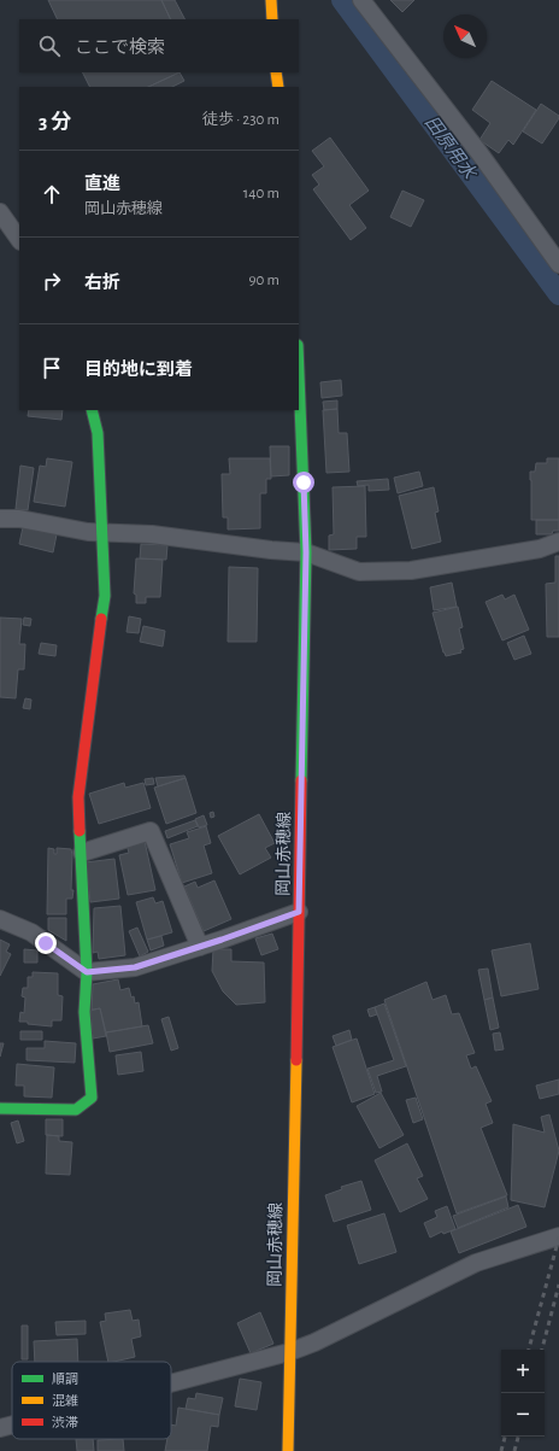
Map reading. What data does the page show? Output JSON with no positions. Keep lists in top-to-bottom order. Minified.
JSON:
{"streets":{"main road":["岡山赤穂線"]},"water":["田原用水"],"legend":["順調","混雑","渋滞"],"north":"top left","page":{"search":"ここで検索","heading":["3 分","徒歩 · 230 m"],"list":[["直進","岡山赤穂線","140 m"],["右折","90 m"],"目的地に到着"],"map_buttons":["+","−"]}}
